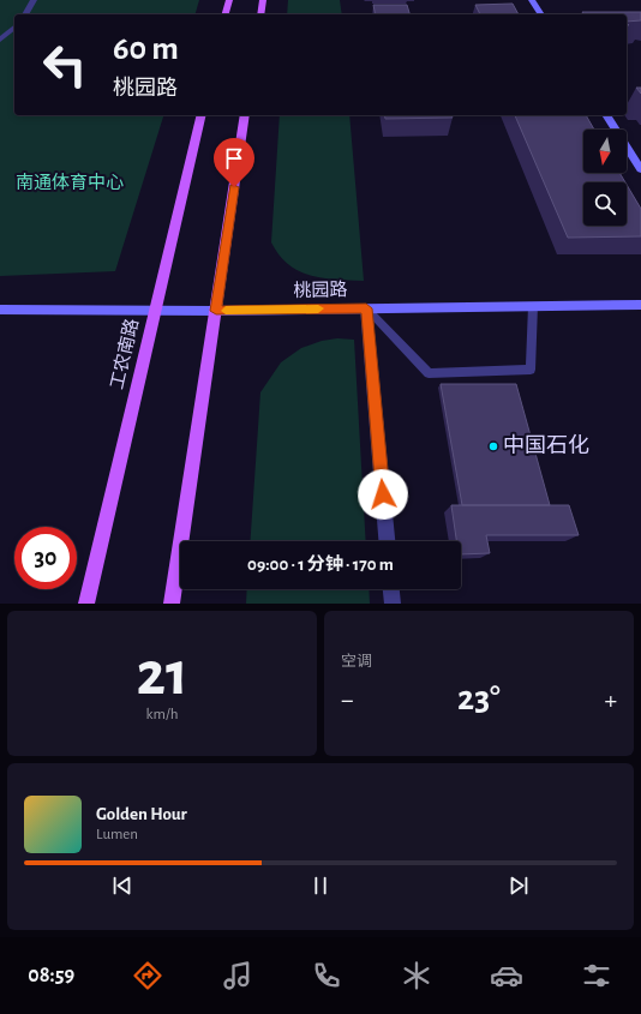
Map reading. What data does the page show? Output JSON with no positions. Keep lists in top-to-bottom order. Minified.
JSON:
{"streets":{"main road":["工农南路"],"street":["桃园路"]},"crossings":[["桃园路","工农南路"]],"parks":["南通体育中心"],"places":["中国石化"],"north":"bottom","page":{"turn":["60 m","桃园路"],"limit":"30","trip":"09:00 · 1 分钟 · 170 m","tile":[["21","km/h"],"空调"],"heat":["−","23°","+"],"song":["Golden Hour","Lumen"],"tabs":"08:59"}}
